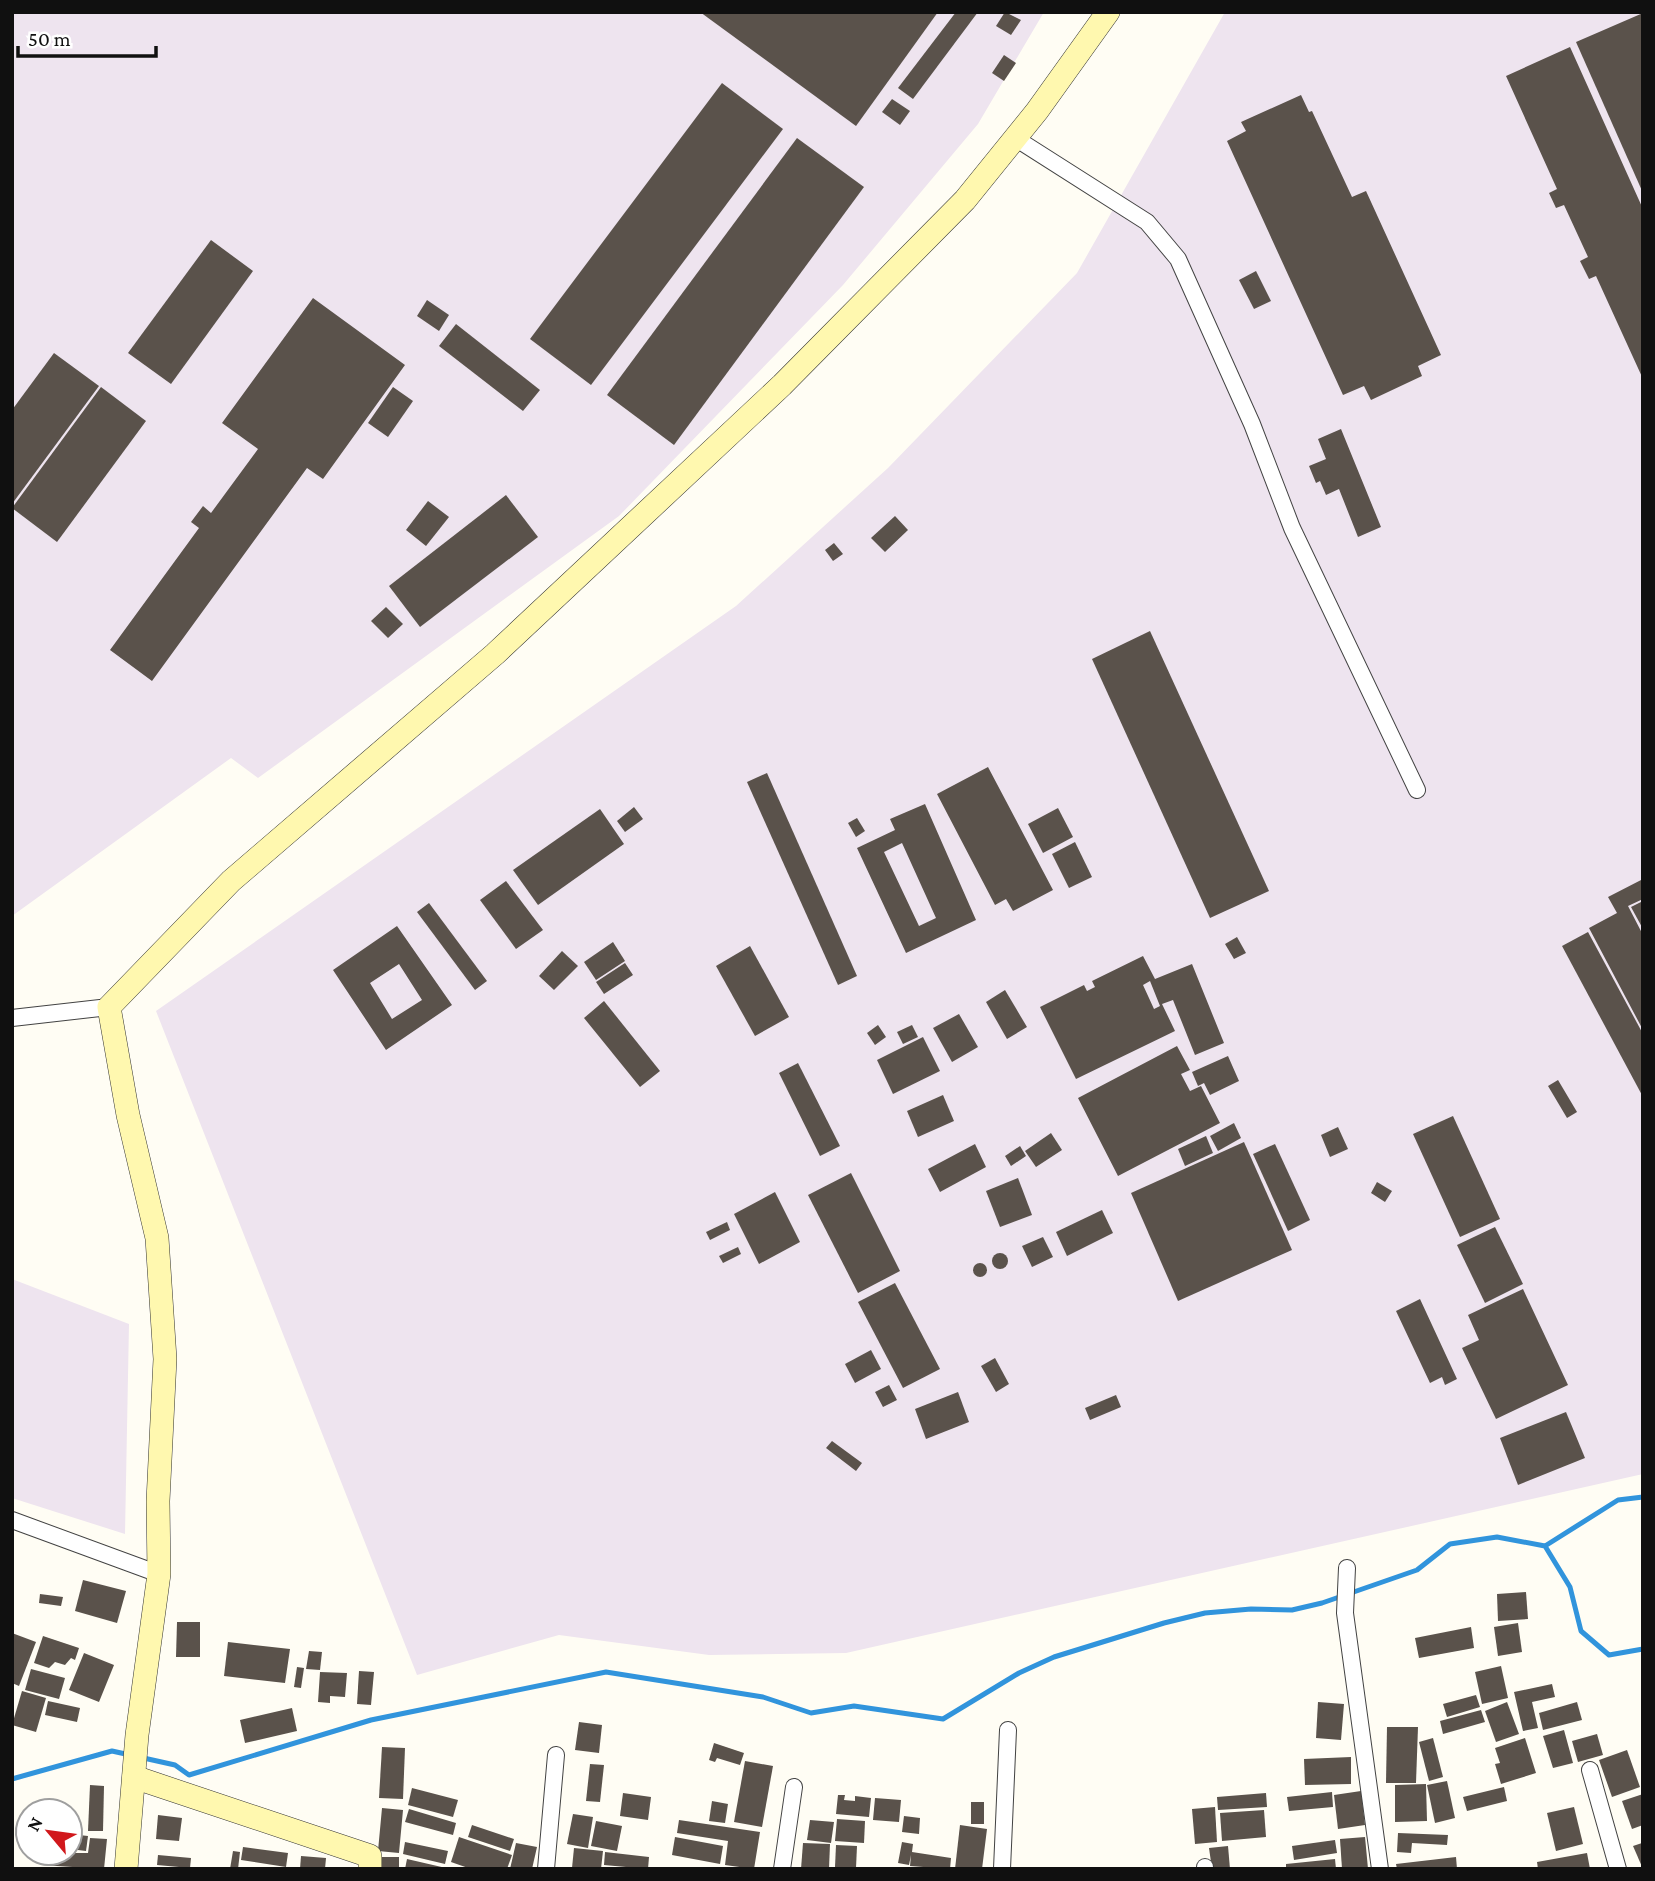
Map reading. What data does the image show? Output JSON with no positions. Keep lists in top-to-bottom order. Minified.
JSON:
{"scale_bar":"50 m","north":"top left"}
